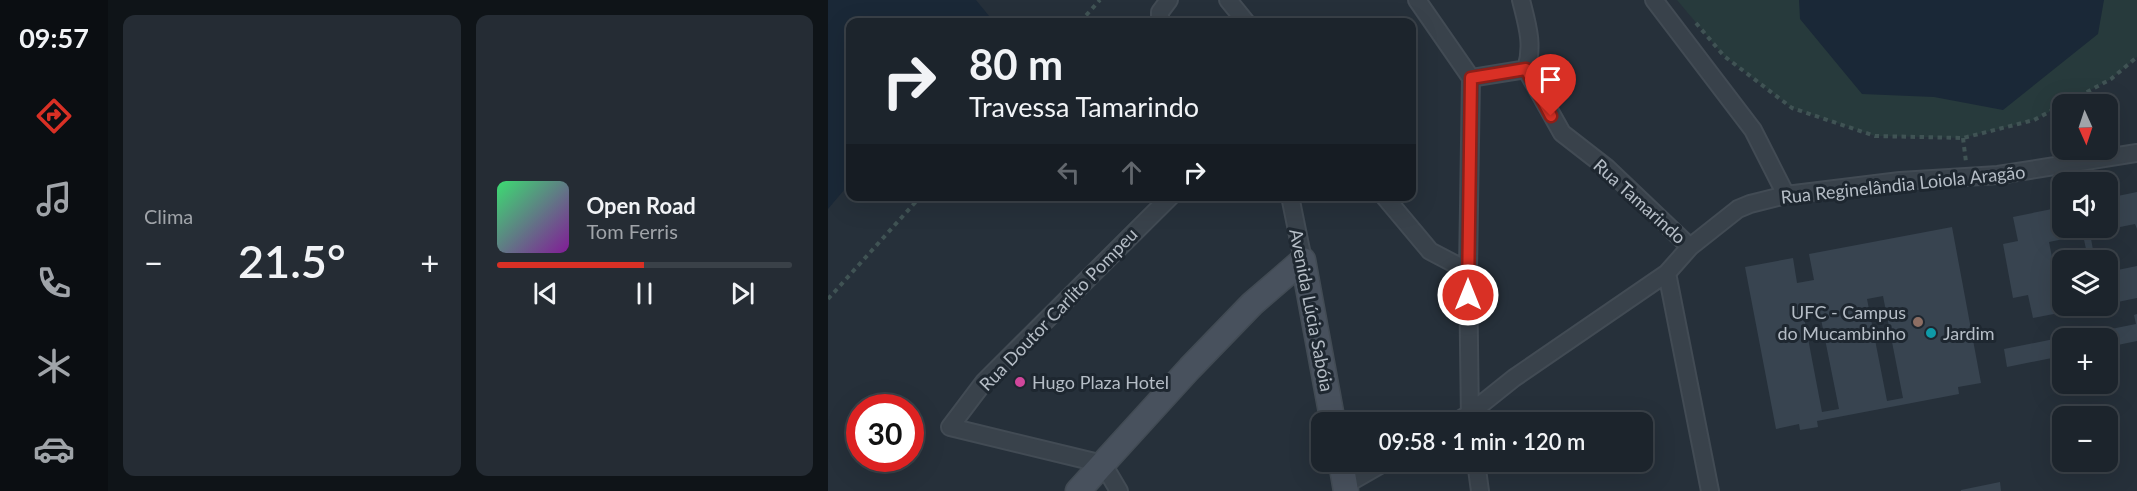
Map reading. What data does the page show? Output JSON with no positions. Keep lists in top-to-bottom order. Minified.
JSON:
{"streets":{"street":["Rua Reginelândia Loiola Aragão","Rua Tamarindo","Rua Doutor Carlito Pompeu","Avenida Lúcia Sabóia"]},"crossings":[["Rua Reginelândia Loiola Aragão","Rua Tamarindo"]],"places":["UFC - Campus do Mucambinho","Jardim","Hugo Plaza Hotel"],"north":"bottom","page":{"tabs":"09:57","tile":"Clima","turn":["80 m","Travessa Tamarindo"],"map_buttons":["+","−"],"song":["Open Road","Tom Ferris"],"heat":["−","21.5°","+"],"limit":"30","trip":"09:58 · 1 min · 120 m"}}
